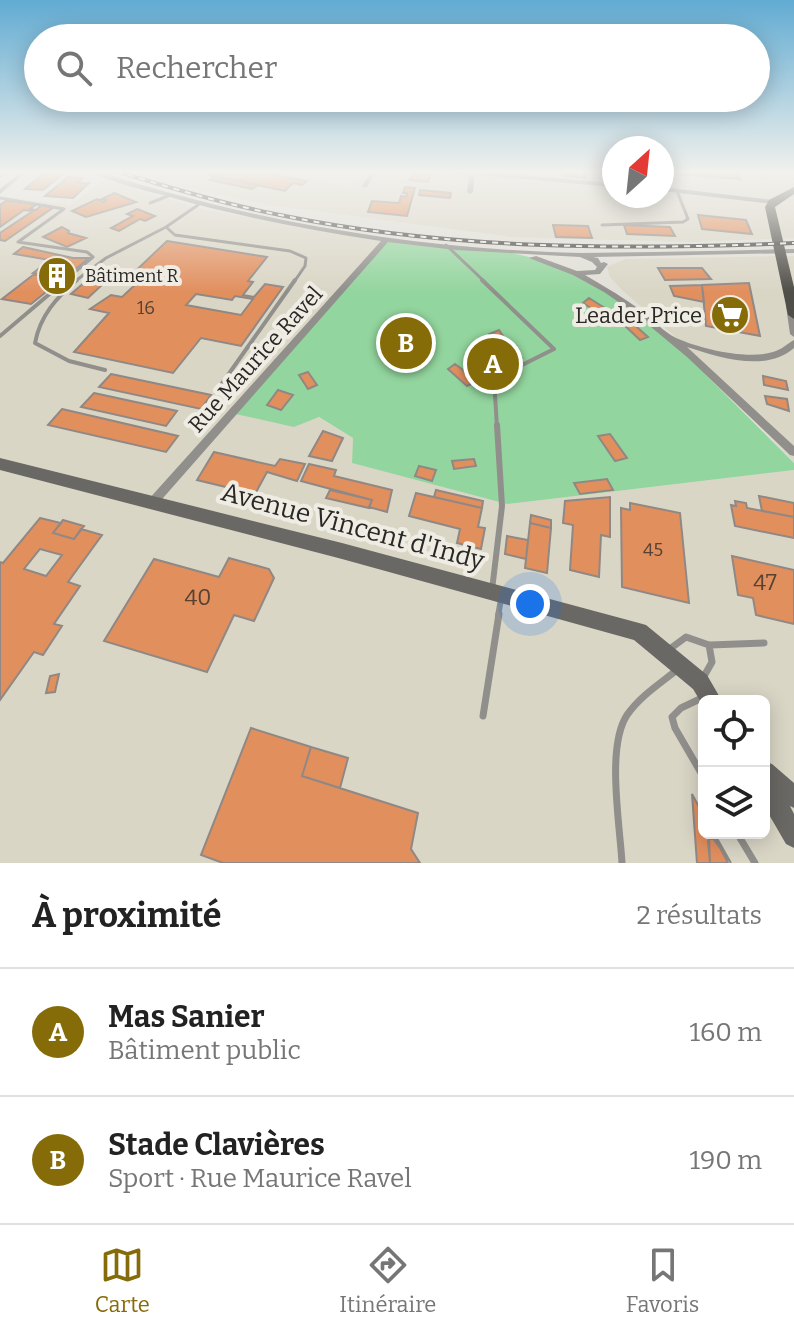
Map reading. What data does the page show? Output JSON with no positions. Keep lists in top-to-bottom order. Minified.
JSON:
{"streets":{"street":["Rue Maurice Ravel","Avenue Vincent d'Indy"]},"crossings":[["Rue Maurice Ravel","Avenue Vincent d'Indy"]],"places":{"building":["Bâtiment R"],"supermarket":["Leader Price"]},"house_numbers":["16","45","47","40"],"north":"top right","page":{"search":"Rechercher","pins":["B","A"],"heading":["À proximité","2 résultats"],"list":[{"mark":"A","name":"Mas Sanier","note":"Bâtiment public","value":"160 m"},{"mark":"B","name":"Stade Clavières","note":"Sport · Rue Maurice Ravel","value":"190 m"}],"nav":["Carte","Itinéraire","Favoris"]}}
